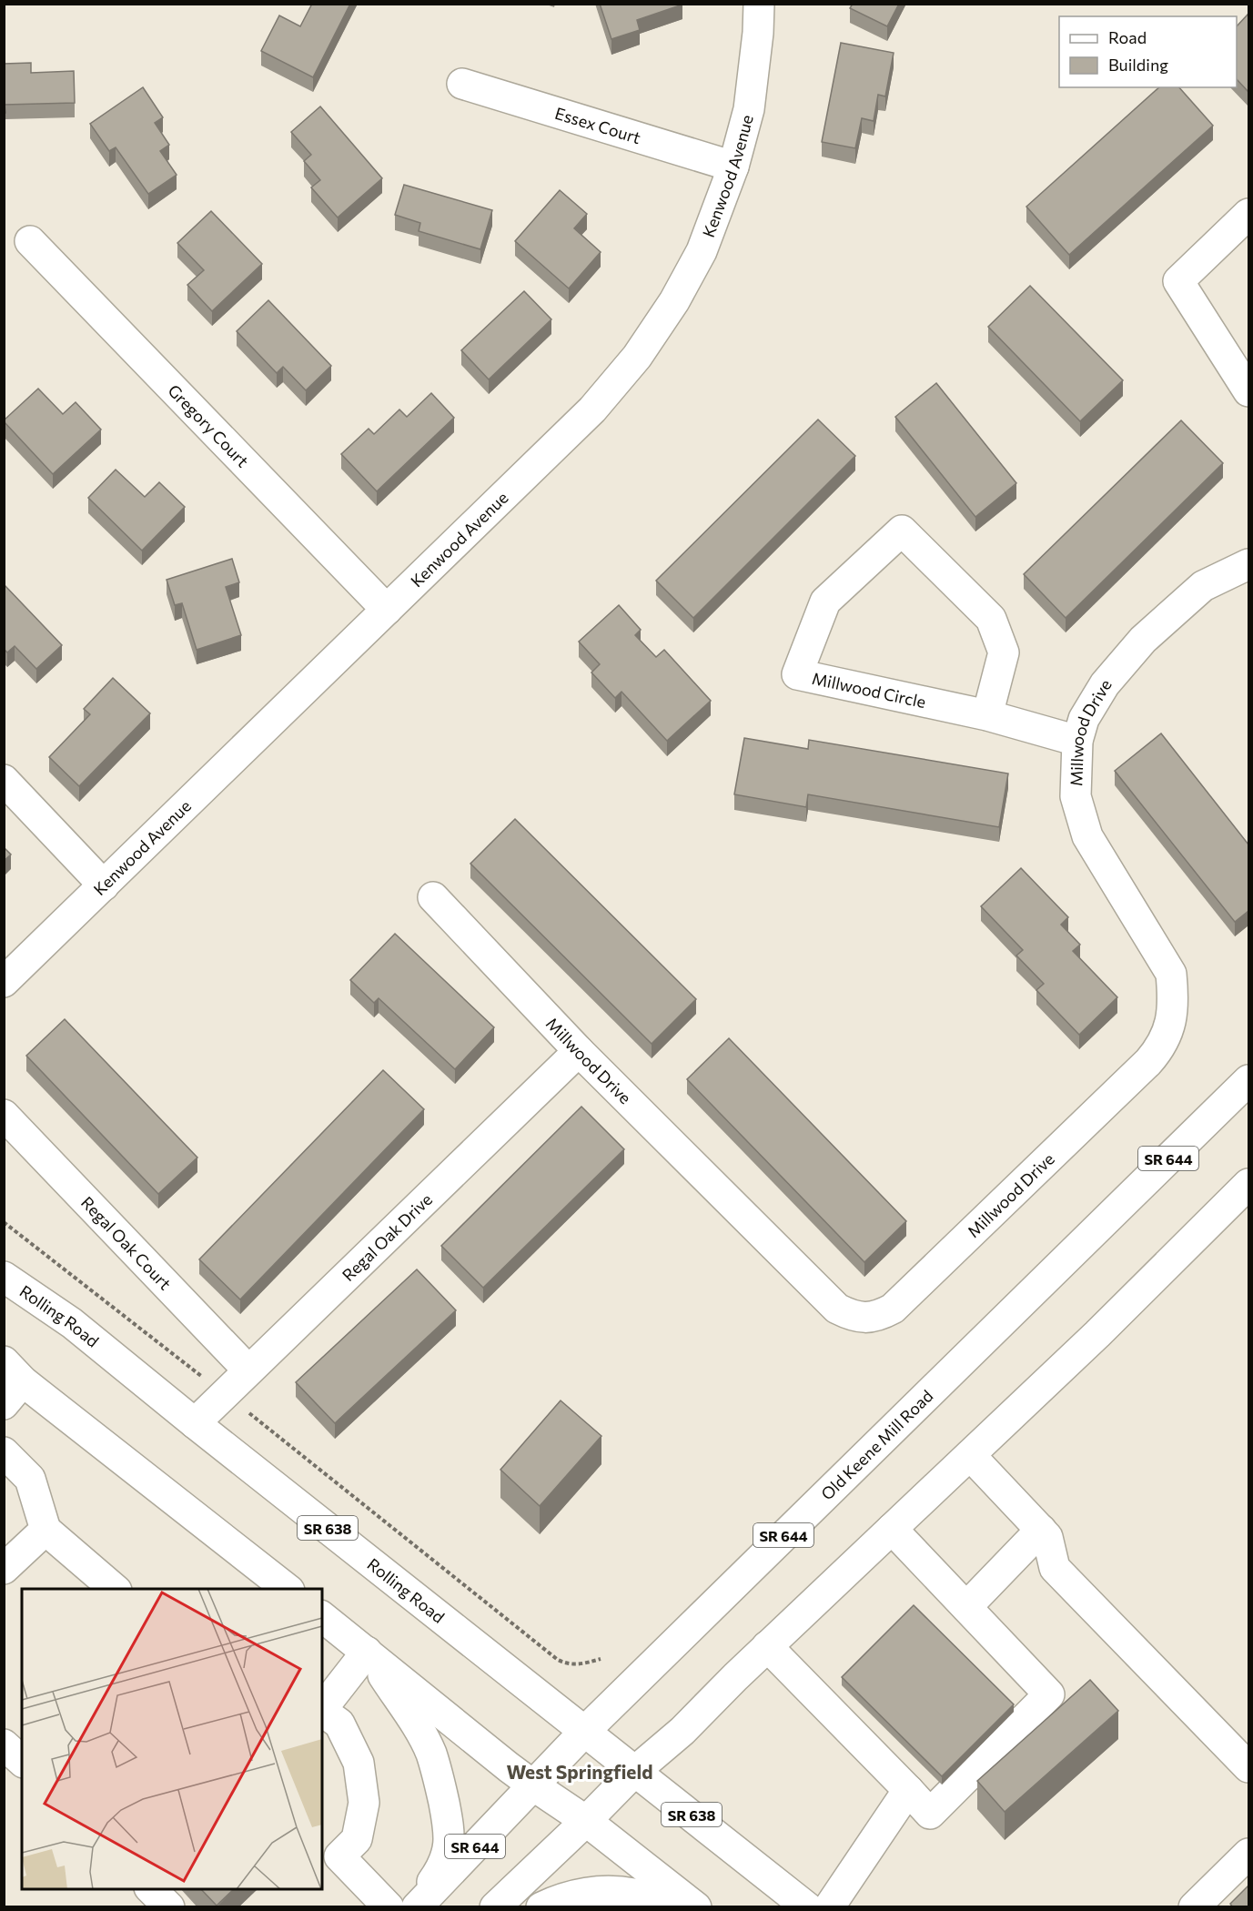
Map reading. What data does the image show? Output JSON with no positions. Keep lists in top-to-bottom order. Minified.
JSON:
{"streets":{"street":["Essex Court","Kenwood Avenue","Gregory Court","Millwood Circle","Millwood Drive","SR 644","Regal Oak Drive","Regal Oak Court","Rolling Road","Old Keene Mill Road","SR 638"]},"crossings":[["Essex Court","Kenwood Avenue"],["Kenwood Avenue","Gregory Court"],["Millwood Circle","Millwood Drive"],["Millwood Drive","Regal Oak Drive"],["Regal Oak Drive","Regal Oak Court"],["Regal Oak Drive","Rolling Road"],["Rolling Road","Old Keene Mill Road"]],"districts":["West Springfield"],"legend":["Road","Building"]}
